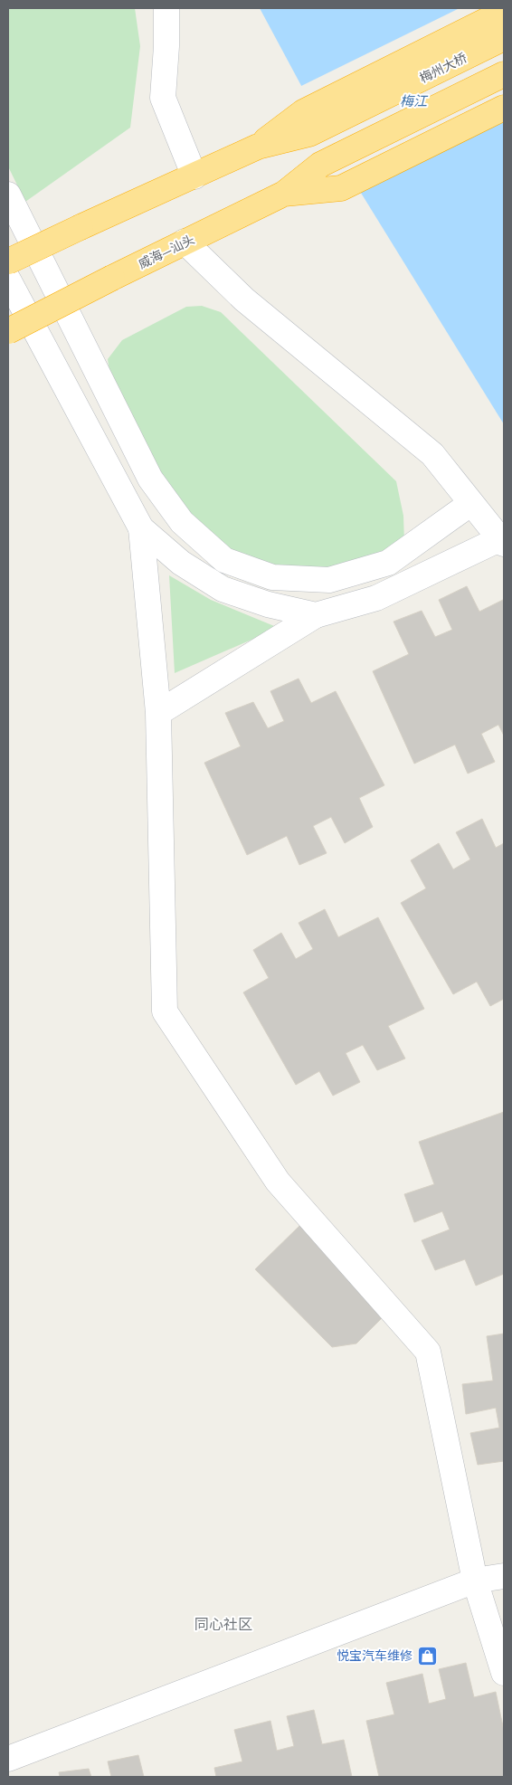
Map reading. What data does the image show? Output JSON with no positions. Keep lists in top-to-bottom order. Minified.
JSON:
{"streets":{"highway":["梅州大桥","威海—汕头"]},"districts":["同心社区"],"water":["梅江"],"places":{"shop":["悦宝汽车维修"]}}
